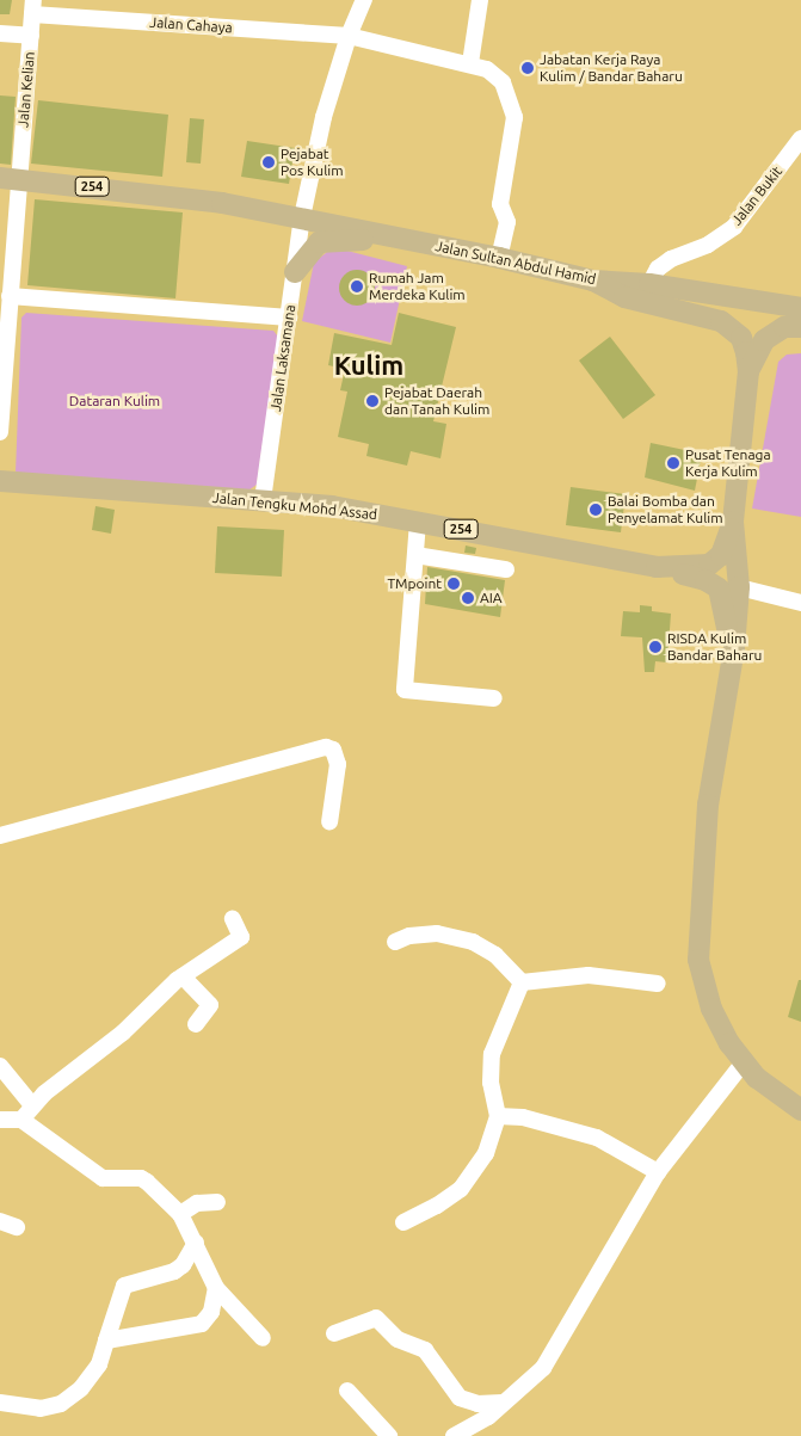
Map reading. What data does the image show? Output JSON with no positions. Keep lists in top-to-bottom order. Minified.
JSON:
{"streets":{"main road":["254","Jalan Sultan Abdul Hamid","Jalan Tengku Mohd Assad"],"street":["Jalan Cahaya","Jalan Kelian","Jalan Bukit","Jalan Laksamana"]},"crossings":[["Jalan Cahaya","Jalan Kelian"],["Jalan Cahaya","Jalan Sultan Abdul Hamid"],["Jalan Cahaya","Jalan Laksamana"],["Jalan Kelian","254"],["254","Jalan Sultan Abdul Hamid"],["254","Jalan Laksamana"],["254","Jalan Tengku Mohd Assad"],["Jalan Bukit","Jalan Sultan Abdul Hamid"],["Jalan Sultan Abdul Hamid","Jalan Laksamana"],["Jalan Laksamana","Jalan Tengku Mohd Assad"]],"districts":["Kulim"],"parks":["Dataran Kulim"],"places":["Jabatan Kerja Raya Kulim / Bandar Baharu","Pejabat Pos Kulim","Rumah Jam Merdeka Kulim","Pejabat Daerah dan Tanah Kulim","Pusat Tenaga Kerja Kulim","Balai Bomba dan Penyelamat Kulim","TMpoint","AIA","RISDA Kulim Bandar Baharu"]}
